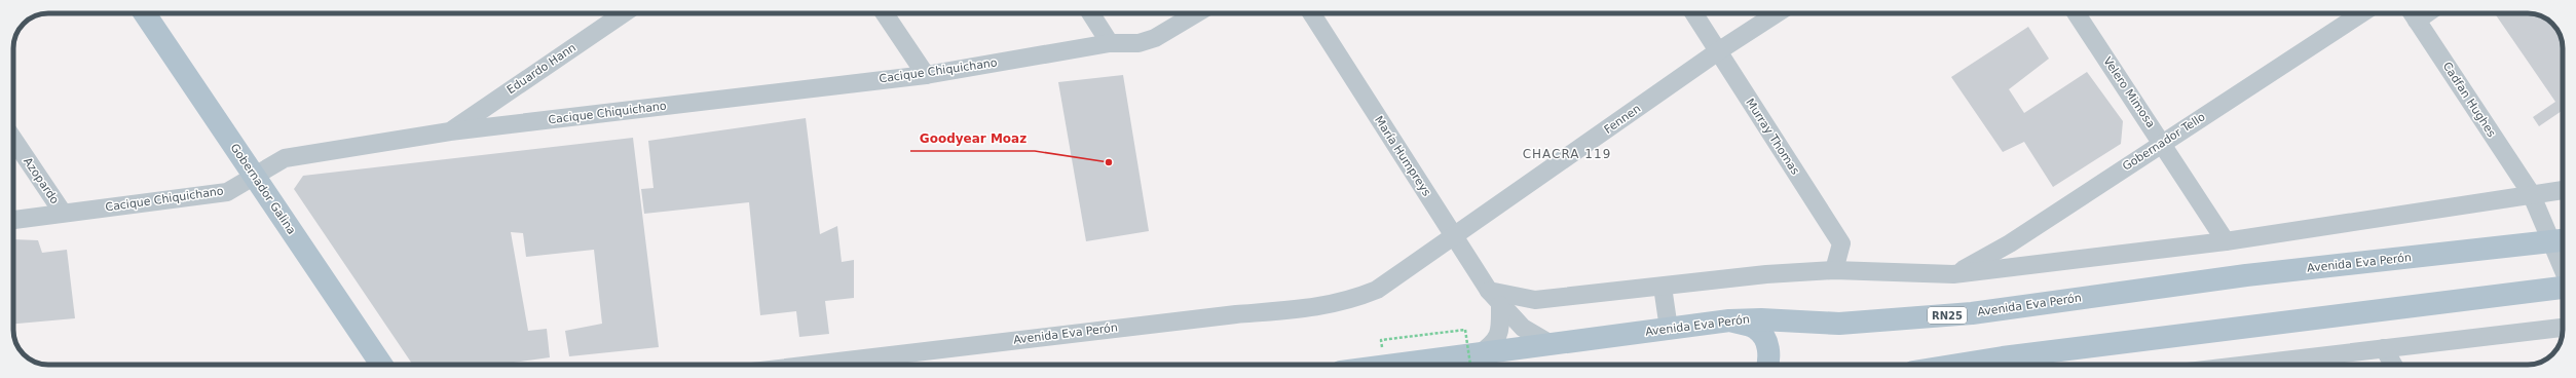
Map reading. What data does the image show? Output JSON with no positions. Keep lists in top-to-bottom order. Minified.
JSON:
{"streets":{"main road":["Gobernador Galina","Avenida Eva Perón","RN25"],"street":["Eduardo Hann","Cacique Chiquichano","Velero Mimosa","Cadfan Hughes","Fennen","Murray Thomas","Gobernador Tello","María Humpreys","Azopardo"]},"crossings":[["Eduardo Hann","Cacique Chiquichano"],["Cacique Chiquichano","Azopardo"],["Cacique Chiquichano","Gobernador Galina"],["Velero Mimosa","Gobernador Tello"],["Cadfan Hughes","Avenida Eva Perón"],["Fennen","Murray Thomas"],["Fennen","María Humpreys"],["Fennen","Avenida Eva Perón"],["María Humpreys","Avenida Eva Perón"]],"districts":["CHACRA 119"],"places":["Goodyear Moaz"]}
